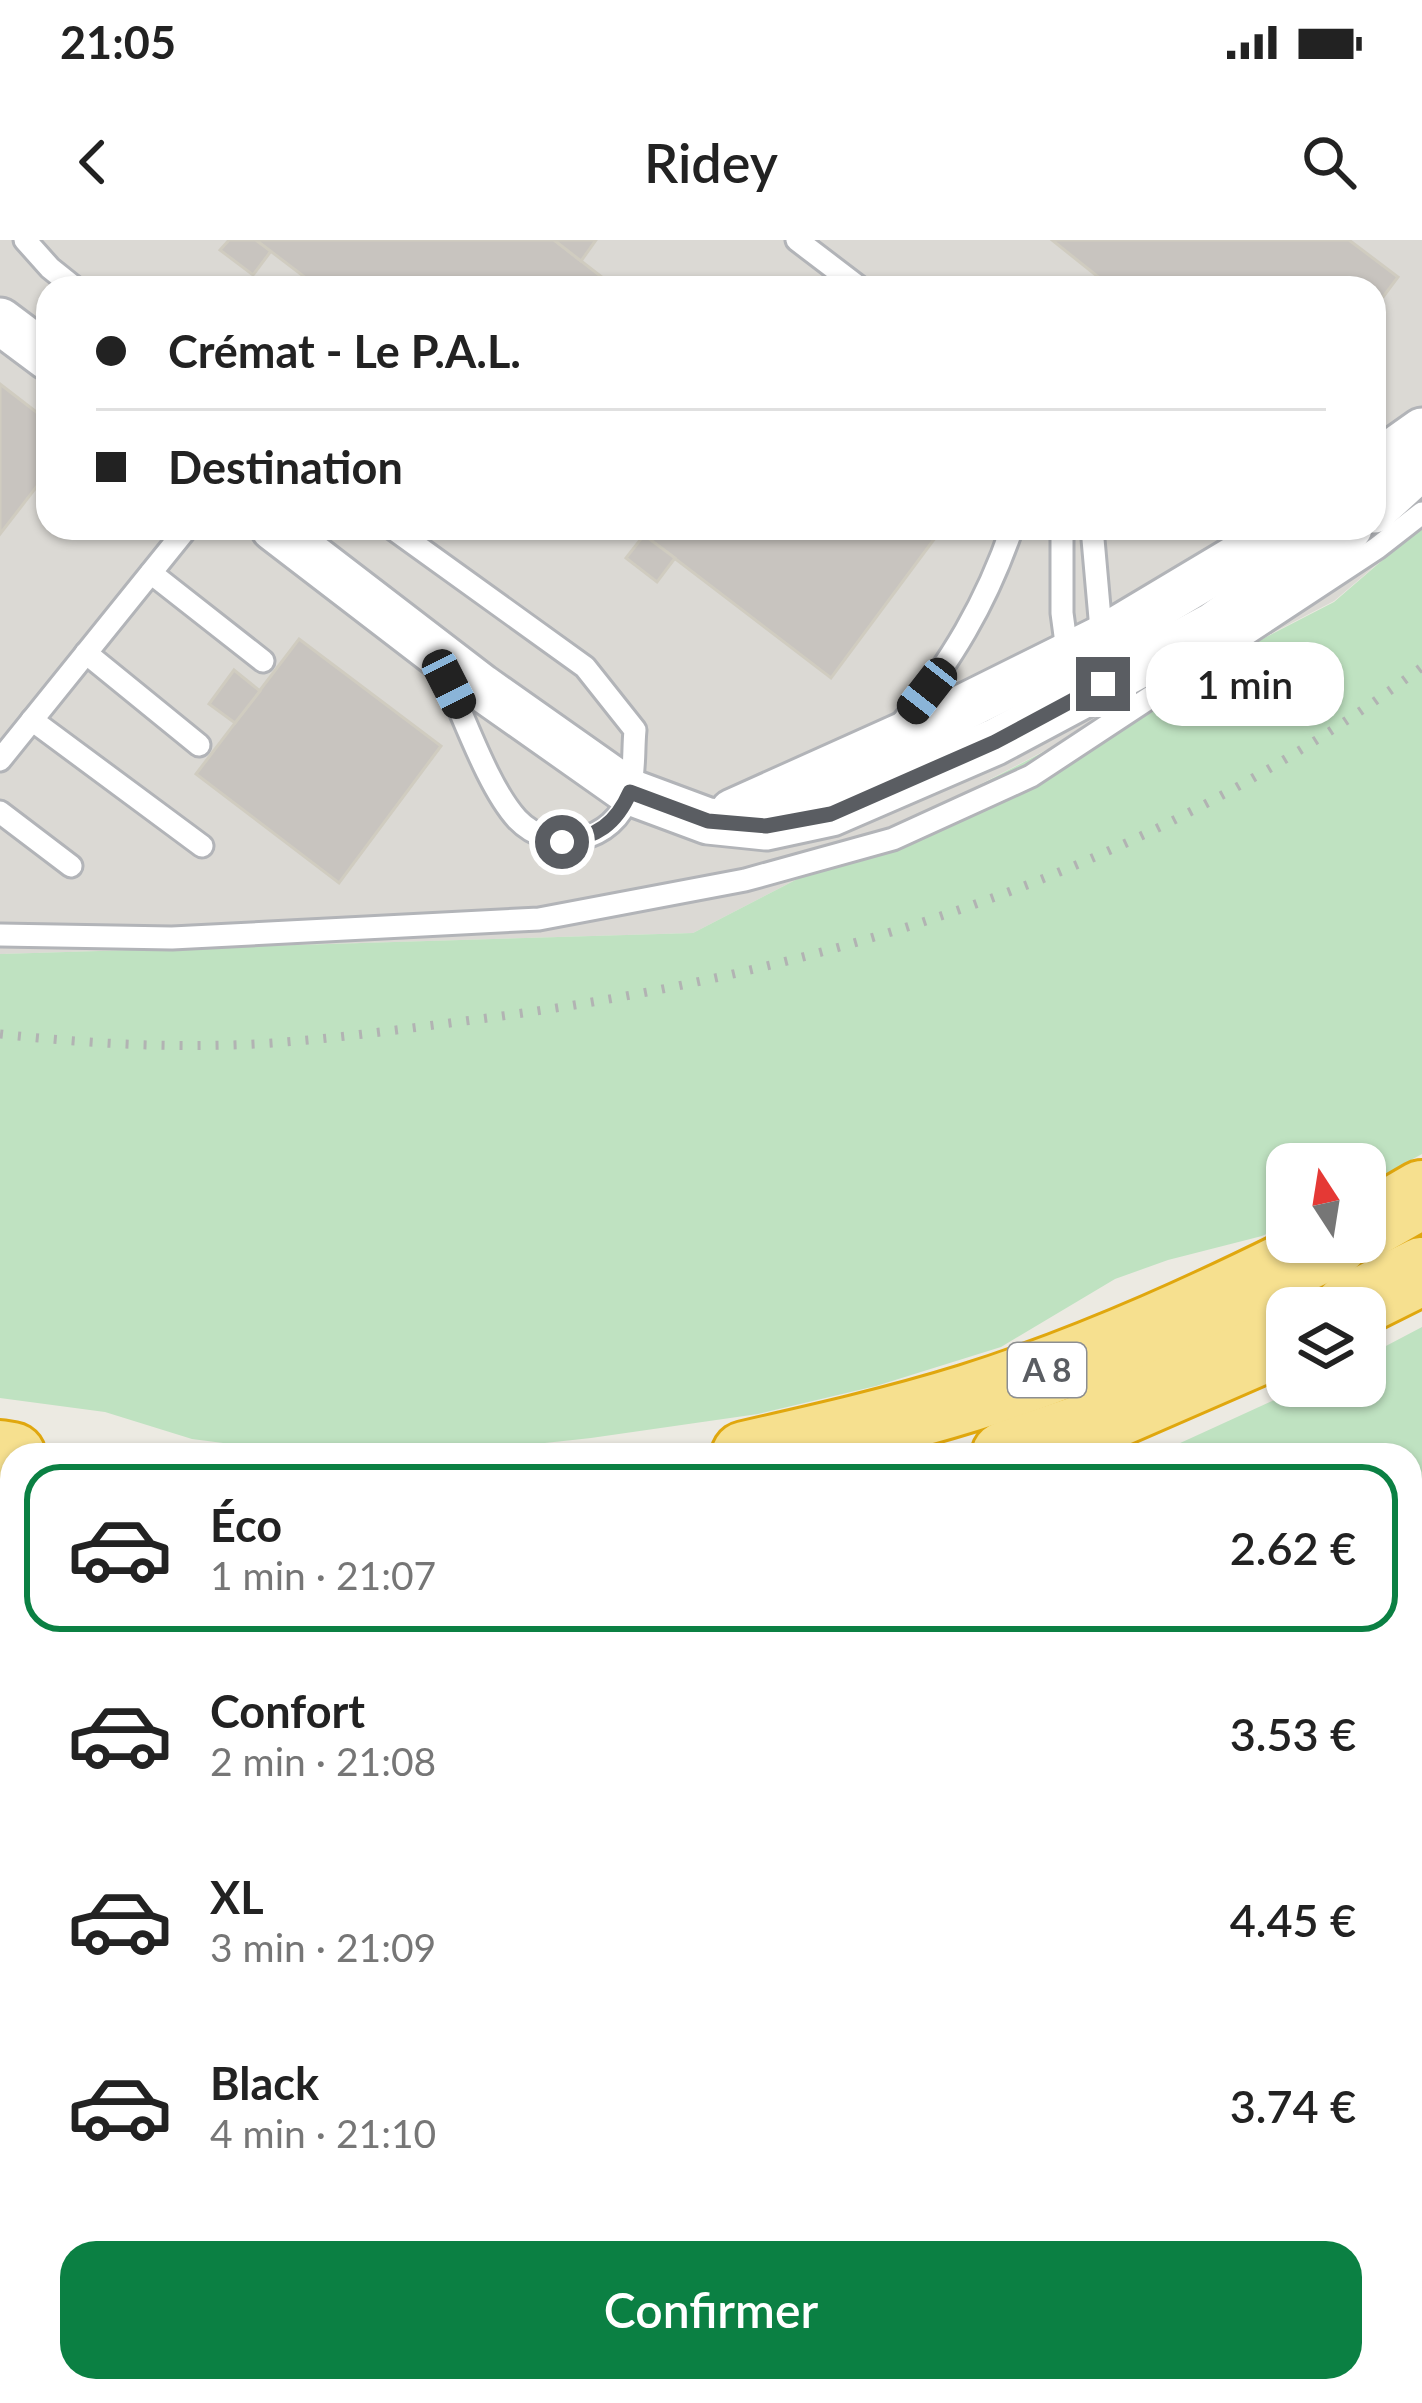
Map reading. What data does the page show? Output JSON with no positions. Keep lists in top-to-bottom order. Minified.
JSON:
{"streets":{"highway":["A 8"]},"north":"top","page":{"status":"21:05","header":"Ridey","banner":["Crémat - Le P.A.L.","Destination"],"bubble":"1 min","list":[{"name":"Éco","note":"1 min · 21:07","value":"2.62 €"},{"name":"Confort","note":"2 min · 21:08","value":"3.53 €"},{"name":"XL","note":"3 min · 21:09","value":"4.45 €"},{"name":"Black","note":"4 min · 21:10","value":"3.74 €"}],"buttons":"Confirmer"}}
